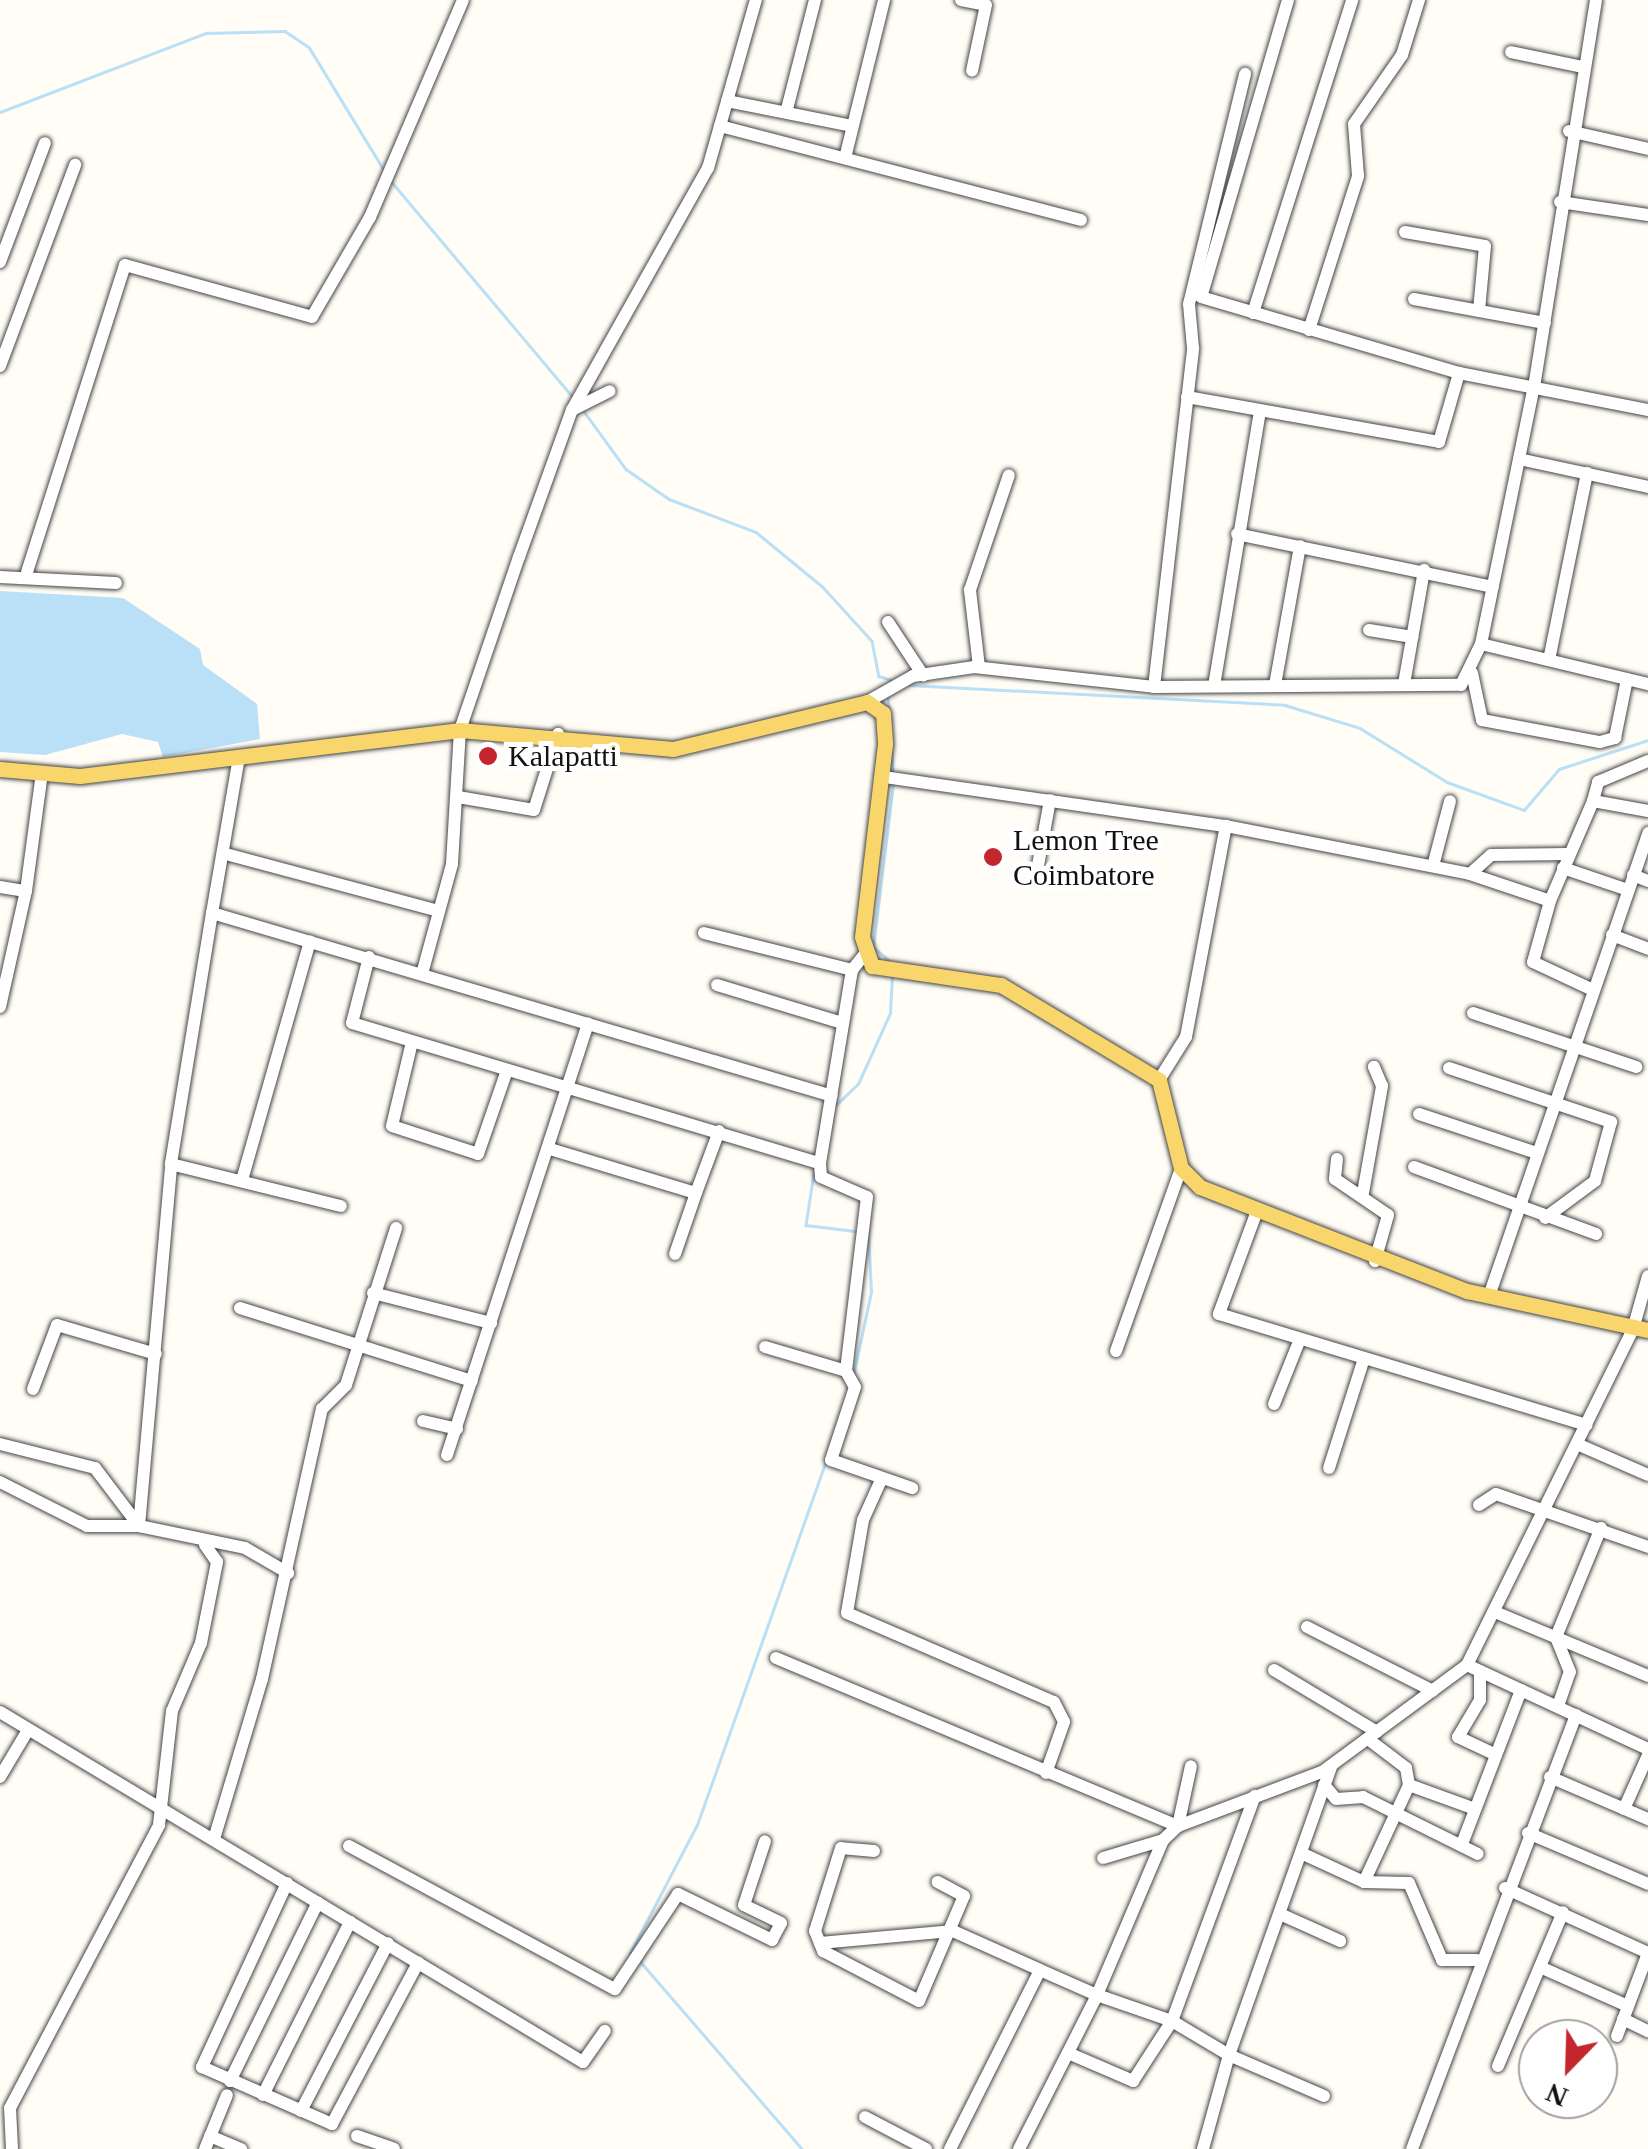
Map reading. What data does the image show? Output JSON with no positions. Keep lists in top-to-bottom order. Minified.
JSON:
{"places":["Kalapatti","Lemon Tree Coimbatore"],"north":"bottom left"}
